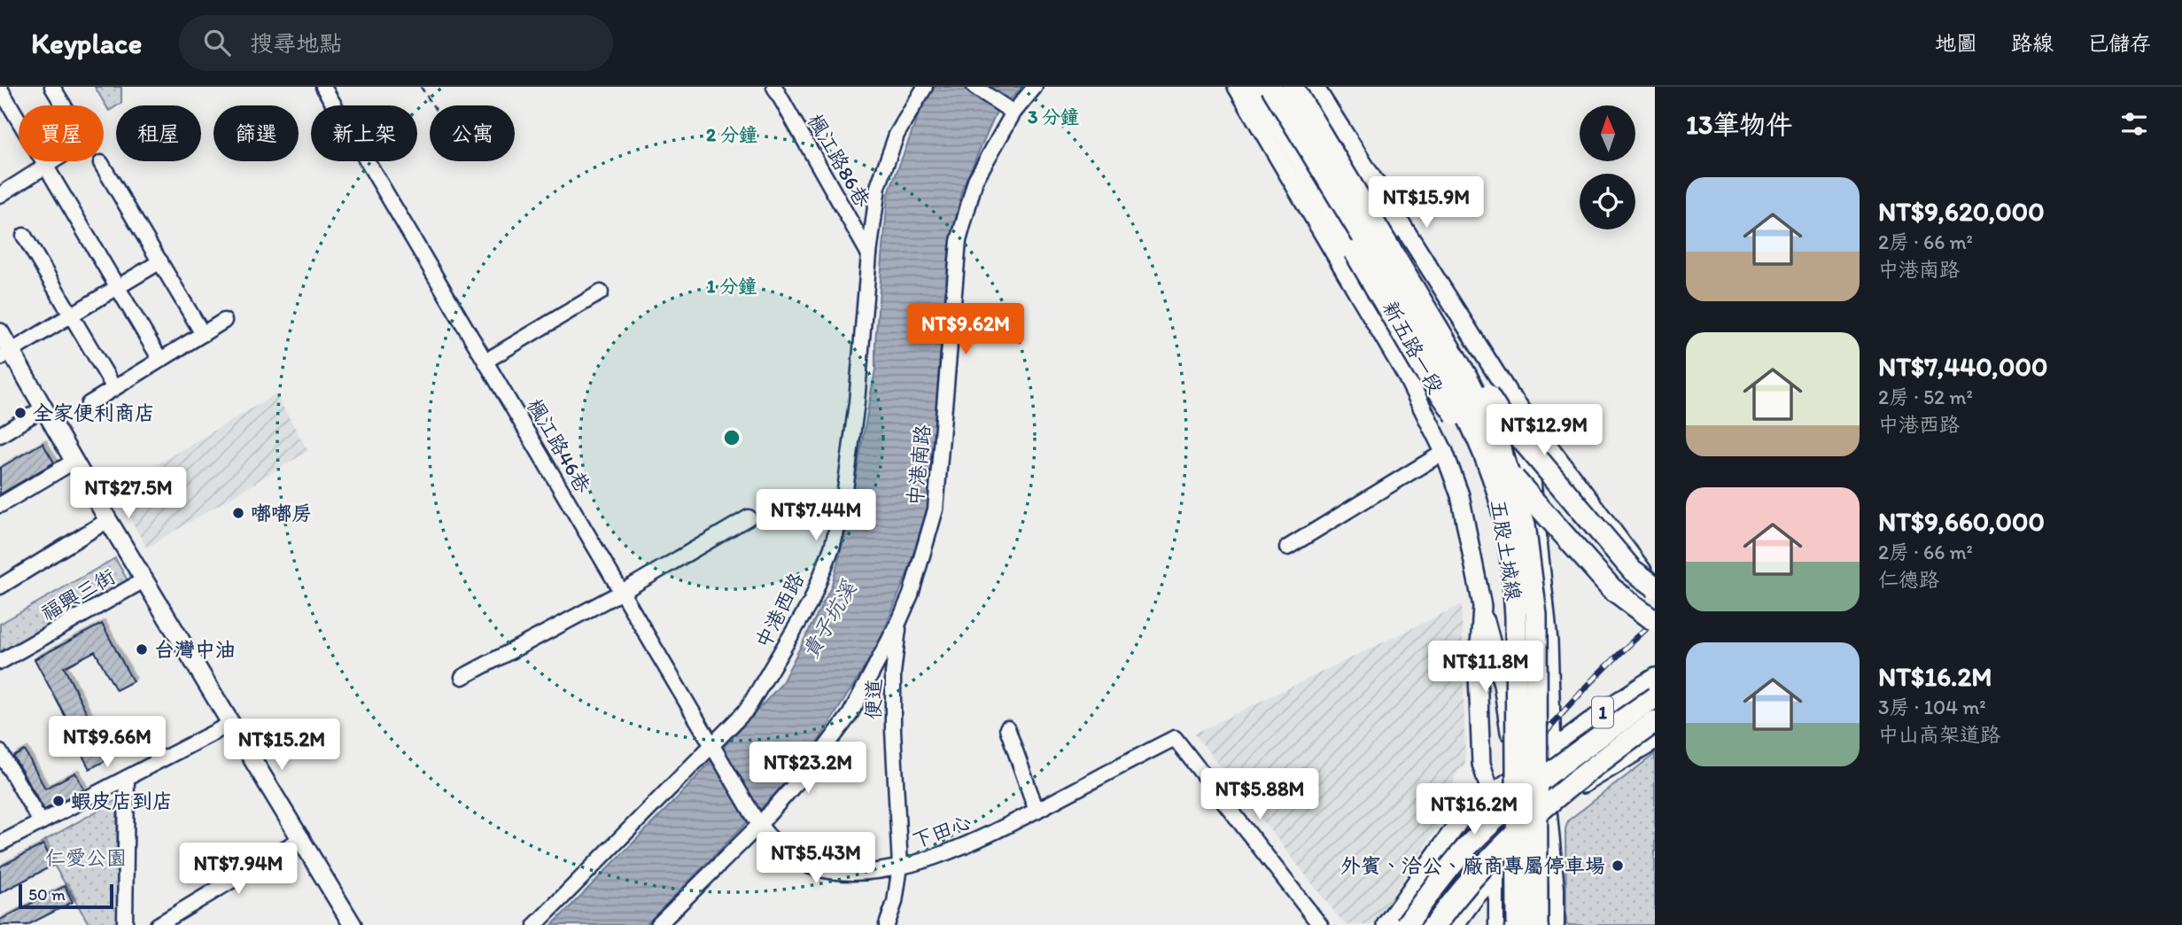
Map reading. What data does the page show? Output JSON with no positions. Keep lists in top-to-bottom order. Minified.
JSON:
{"streets":{"highway":["五股土城線","1"],"main road":["新五路一段"],"street":["楓江路86巷","楓江路46巷","中港南路","福興三街","中港西路","便道","下田心"]},"crossings":[["楓江路86巷","中港西路"],["新五路一段","1"],["楓江路46巷","中港南路"],["楓江路46巷","中港西路"],["楓江路46巷","下田心"],["中港南路","便道"],["中港南路","下田心"],["便道","下田心"]],"water":["貴子坑溪"],"parks":["仁愛公園"],"places":["全家便利商店","嘟嘟房","台灣中油","蝦皮店到店","外賓、洽公、廠商專屬停車場"],"scale_bar":"50 m","north":"top","page":{"header":"Keyplace","search":"搜尋地點","nav":["地圖","路線","已儲存"],"heading":"13筆物件","chip":["買屋","租屋","篩選","新上架","公寓"],"list":[{"name":"NT$9,620,000","note":"2房 · 66 m² · 中港南路"},{"name":"NT$7,440,000","note":"2房 · 52 m² · 中港西路"},{"name":"NT$9,660,000","note":"2房 · 66 m² · 仁德路"},{"name":"NT$16.2M","note":"3房 · 104 m² · 中山高架道路"}],"price":["NT$15.9M","NT$9.62M","NT$12.9M","NT$27.5M","NT$7.44M","NT$11.8M","NT$9.66M","NT$15.2M","NT$23.2M","NT$5.88M","NT$16.2M","NT$5.43M","NT$7.94M"],"scale":"50 m"},"rings":["3 分鐘","2 分鐘","1 分鐘"]}
